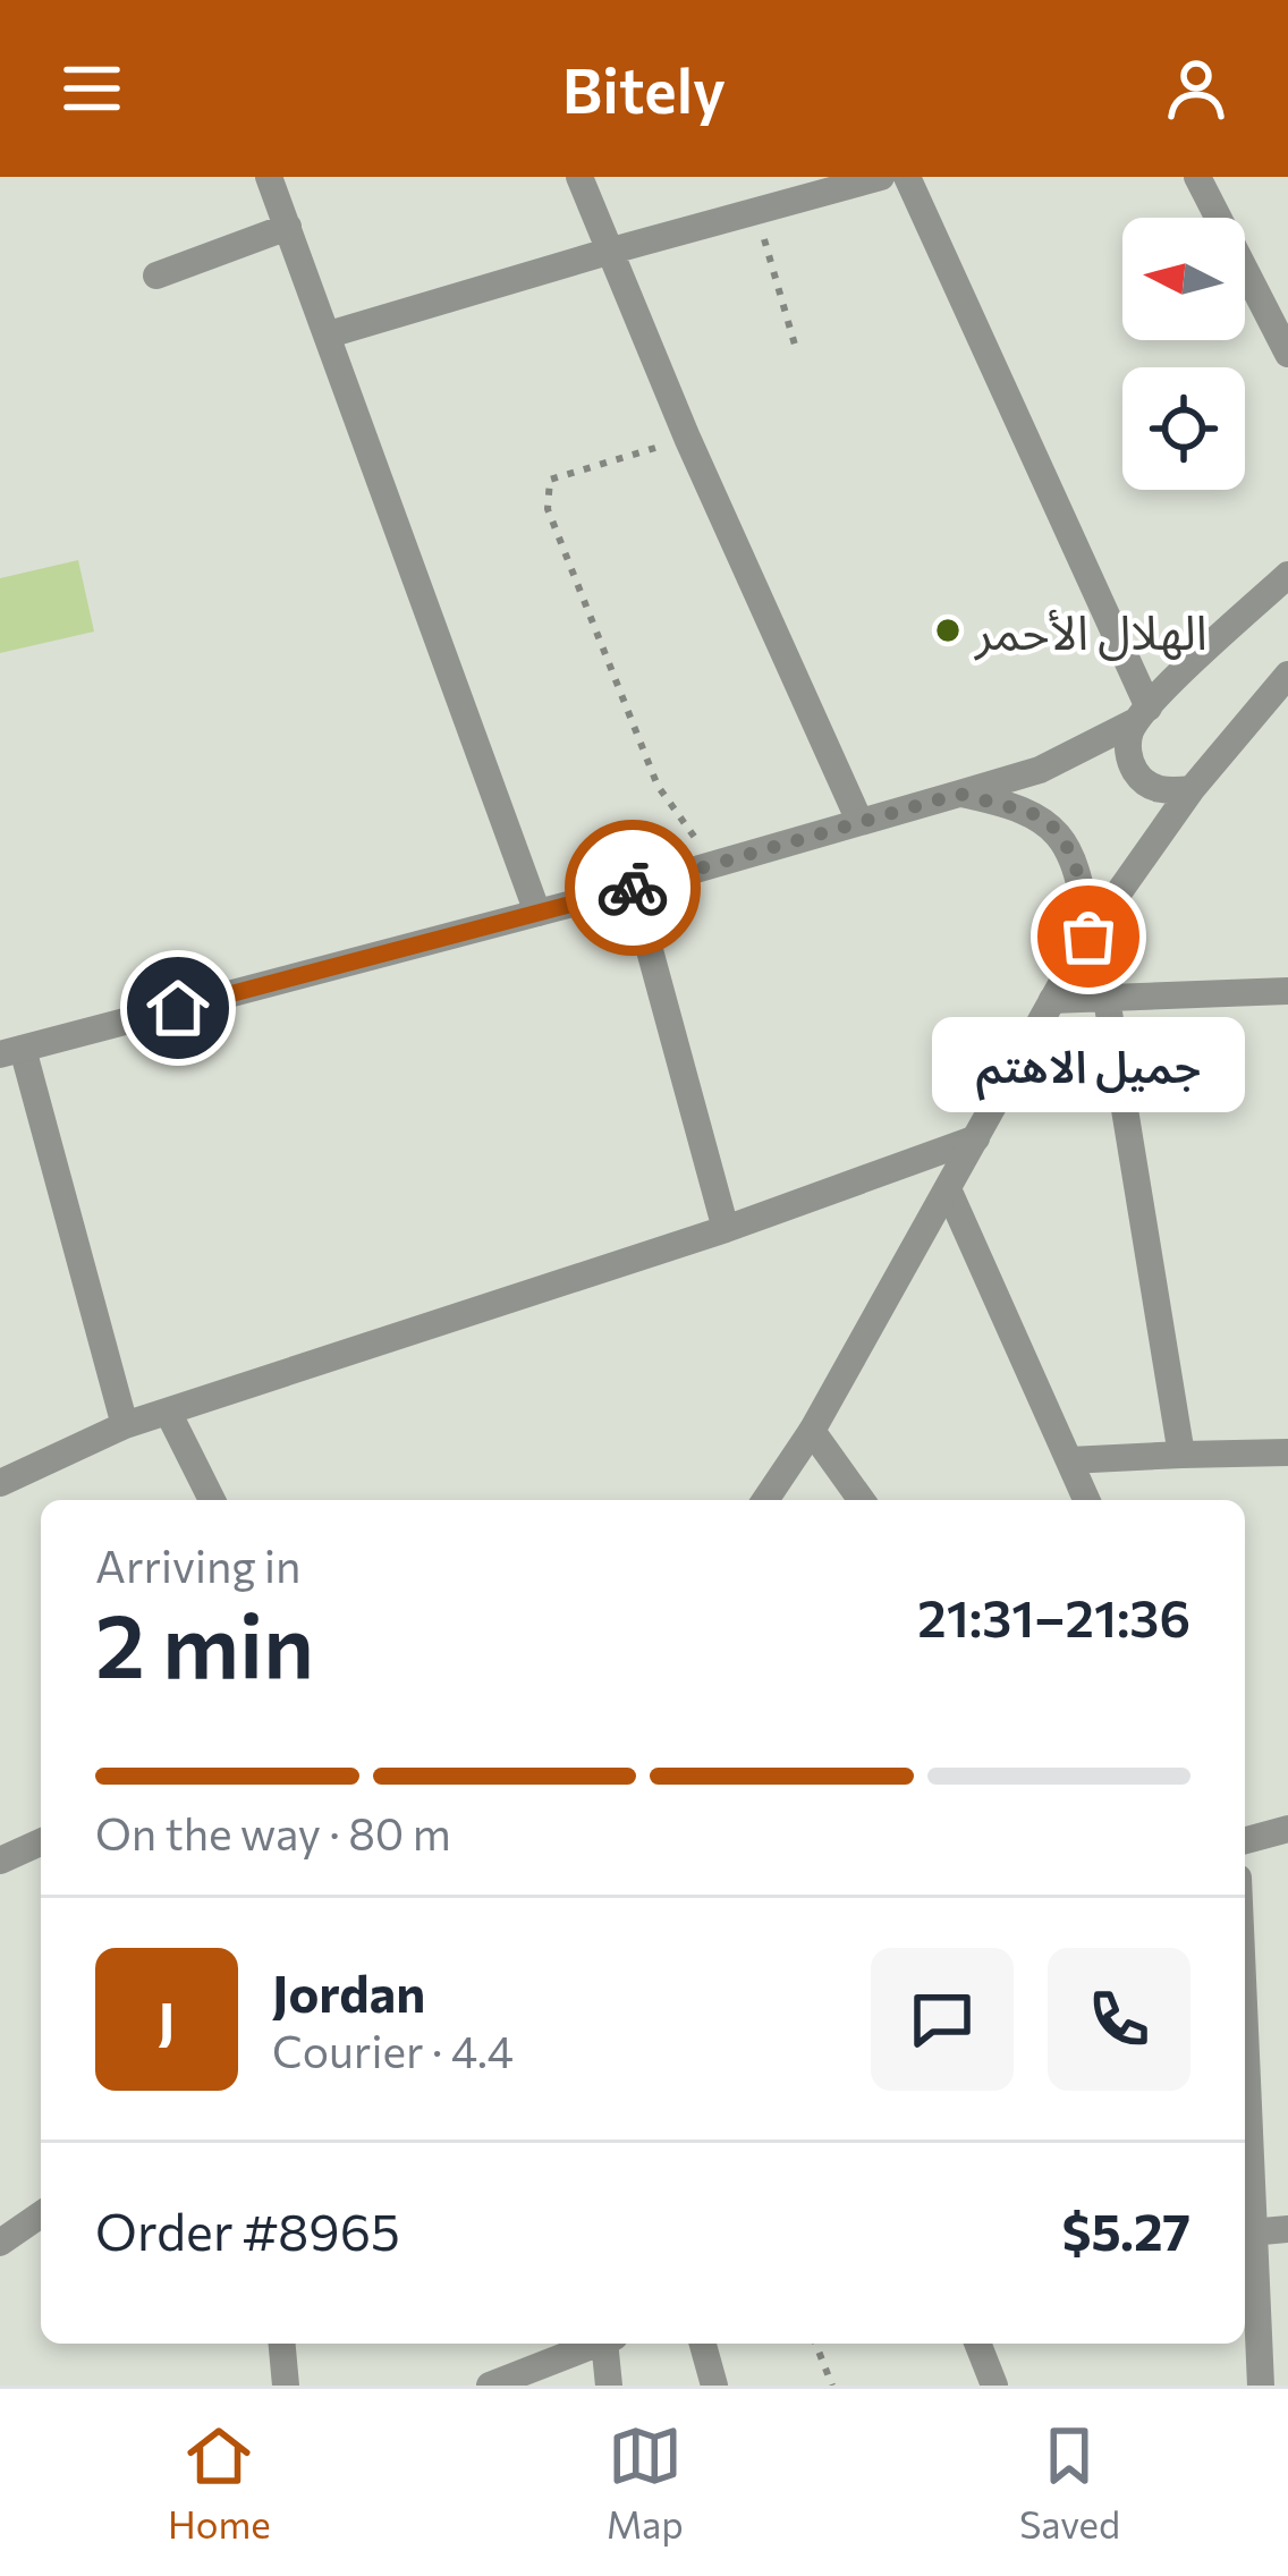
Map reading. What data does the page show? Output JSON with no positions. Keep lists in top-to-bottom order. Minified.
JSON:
{"places":["الهلال الأحمر","جميل الاهتم"],"north":"left","page":{"header":"Bitely","bubble":"جميل الاهتم","heading":["2 min","Arriving in","21:31–21:36"],"panel":["Jordan","Courier · 4.4","Order #8965","$5.27"],"bar":"On the way · 80 m","round":"J","tabs":["Home","Map","Saved"]}}
